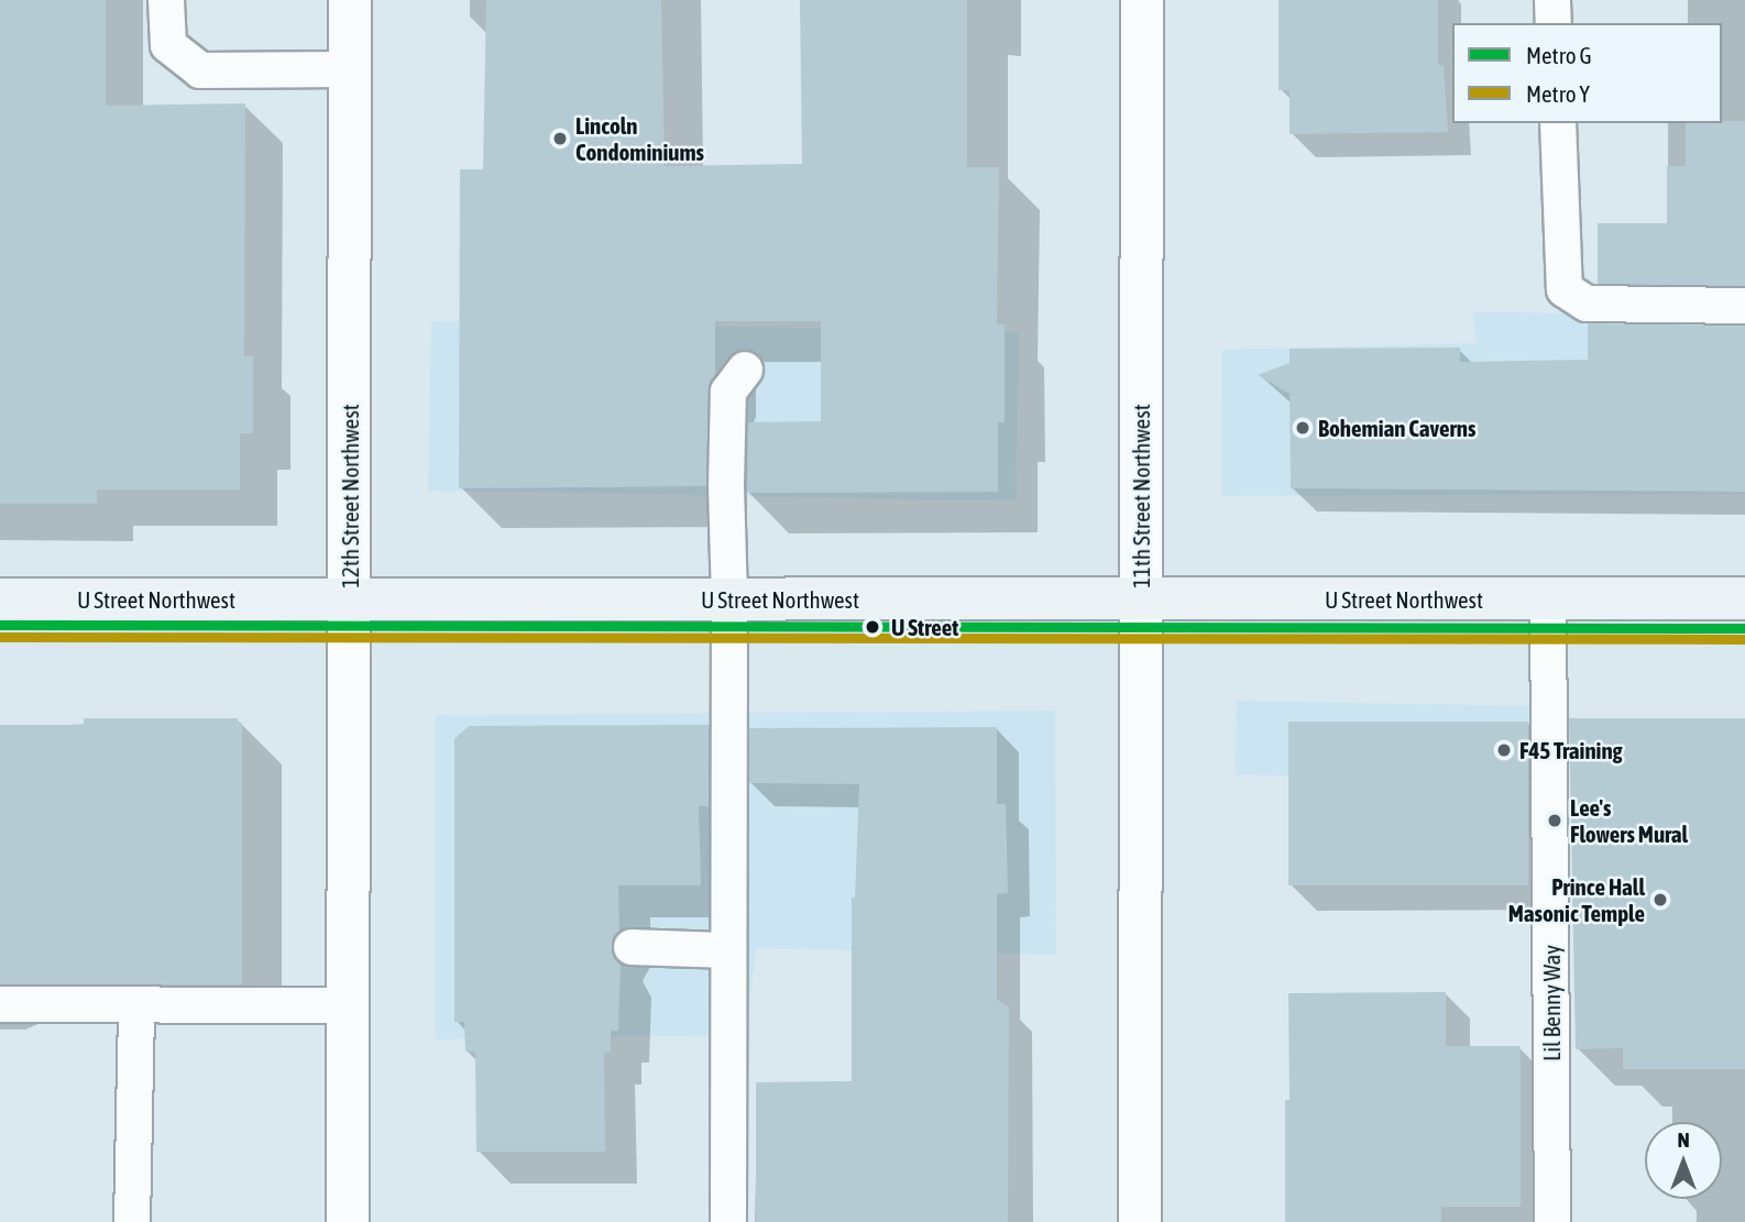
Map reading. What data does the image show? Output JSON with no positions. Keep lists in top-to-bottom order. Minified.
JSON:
{"streets":{"main road":["U Street Northwest"],"street":["12th Street Northwest","11th Street Northwest"],"lane":["Lil Benny Way"]},"crossings":[["12th Street Northwest","U Street Northwest"],["11th Street Northwest","U Street Northwest"],["U Street Northwest","Lil Benny Way"]],"places":["Lincoln Condominiums","Bohemian Caverns","U Street","F45 Training","Lee's Flowers Mural","Prince Hall Masonic Temple"],"lines":["metro line G","metro line Y"],"legend":["Metro G","Metro Y"],"north":"top"}
